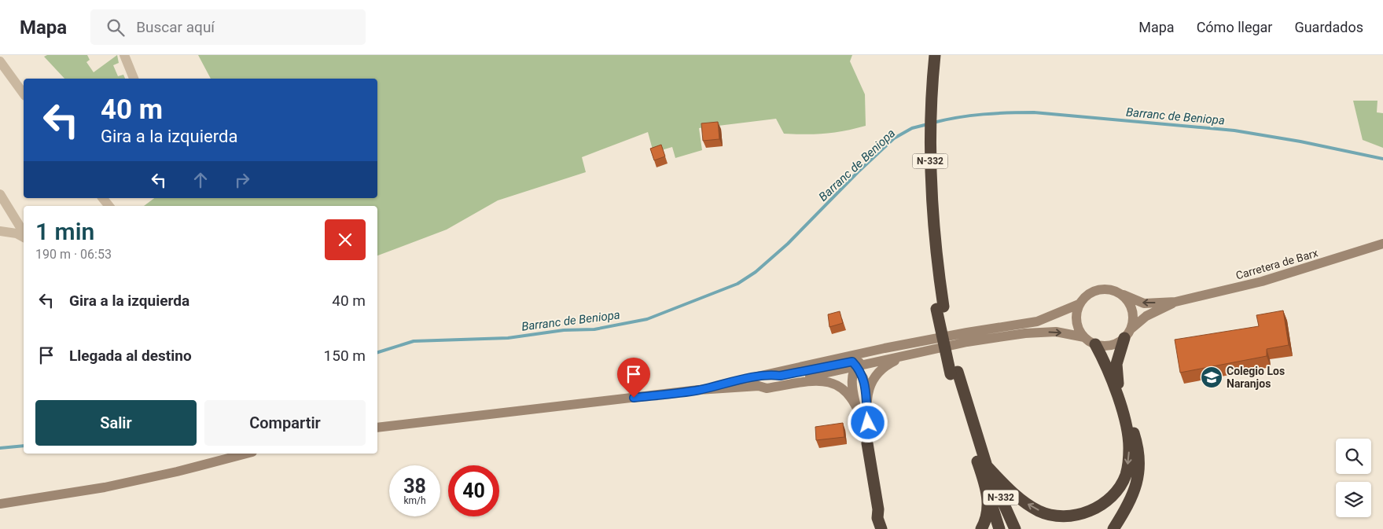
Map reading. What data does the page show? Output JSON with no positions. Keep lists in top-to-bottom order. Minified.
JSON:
{"streets":{"highway":["N-332"],"street":["Carretera de Barx"]},"water":["Barranc de Beniopa"],"places":{"school or university":["Colegio Los Naranjos"]},"page":{"header":"Mapa","search":"Buscar aquí","nav":["Mapa","Cómo llegar","Guardados"],"turn":["40 m","Gira a la izquierda"],"heading":["1 min","190 m · 06:53"],"list":[{"name":"Gira a la izquierda","value":"40 m"},{"name":"Llegada al destino","value":"150 m"}],"buttons":["Salir","Compartir"],"speed":"38 km/h","limit":"40"}}
